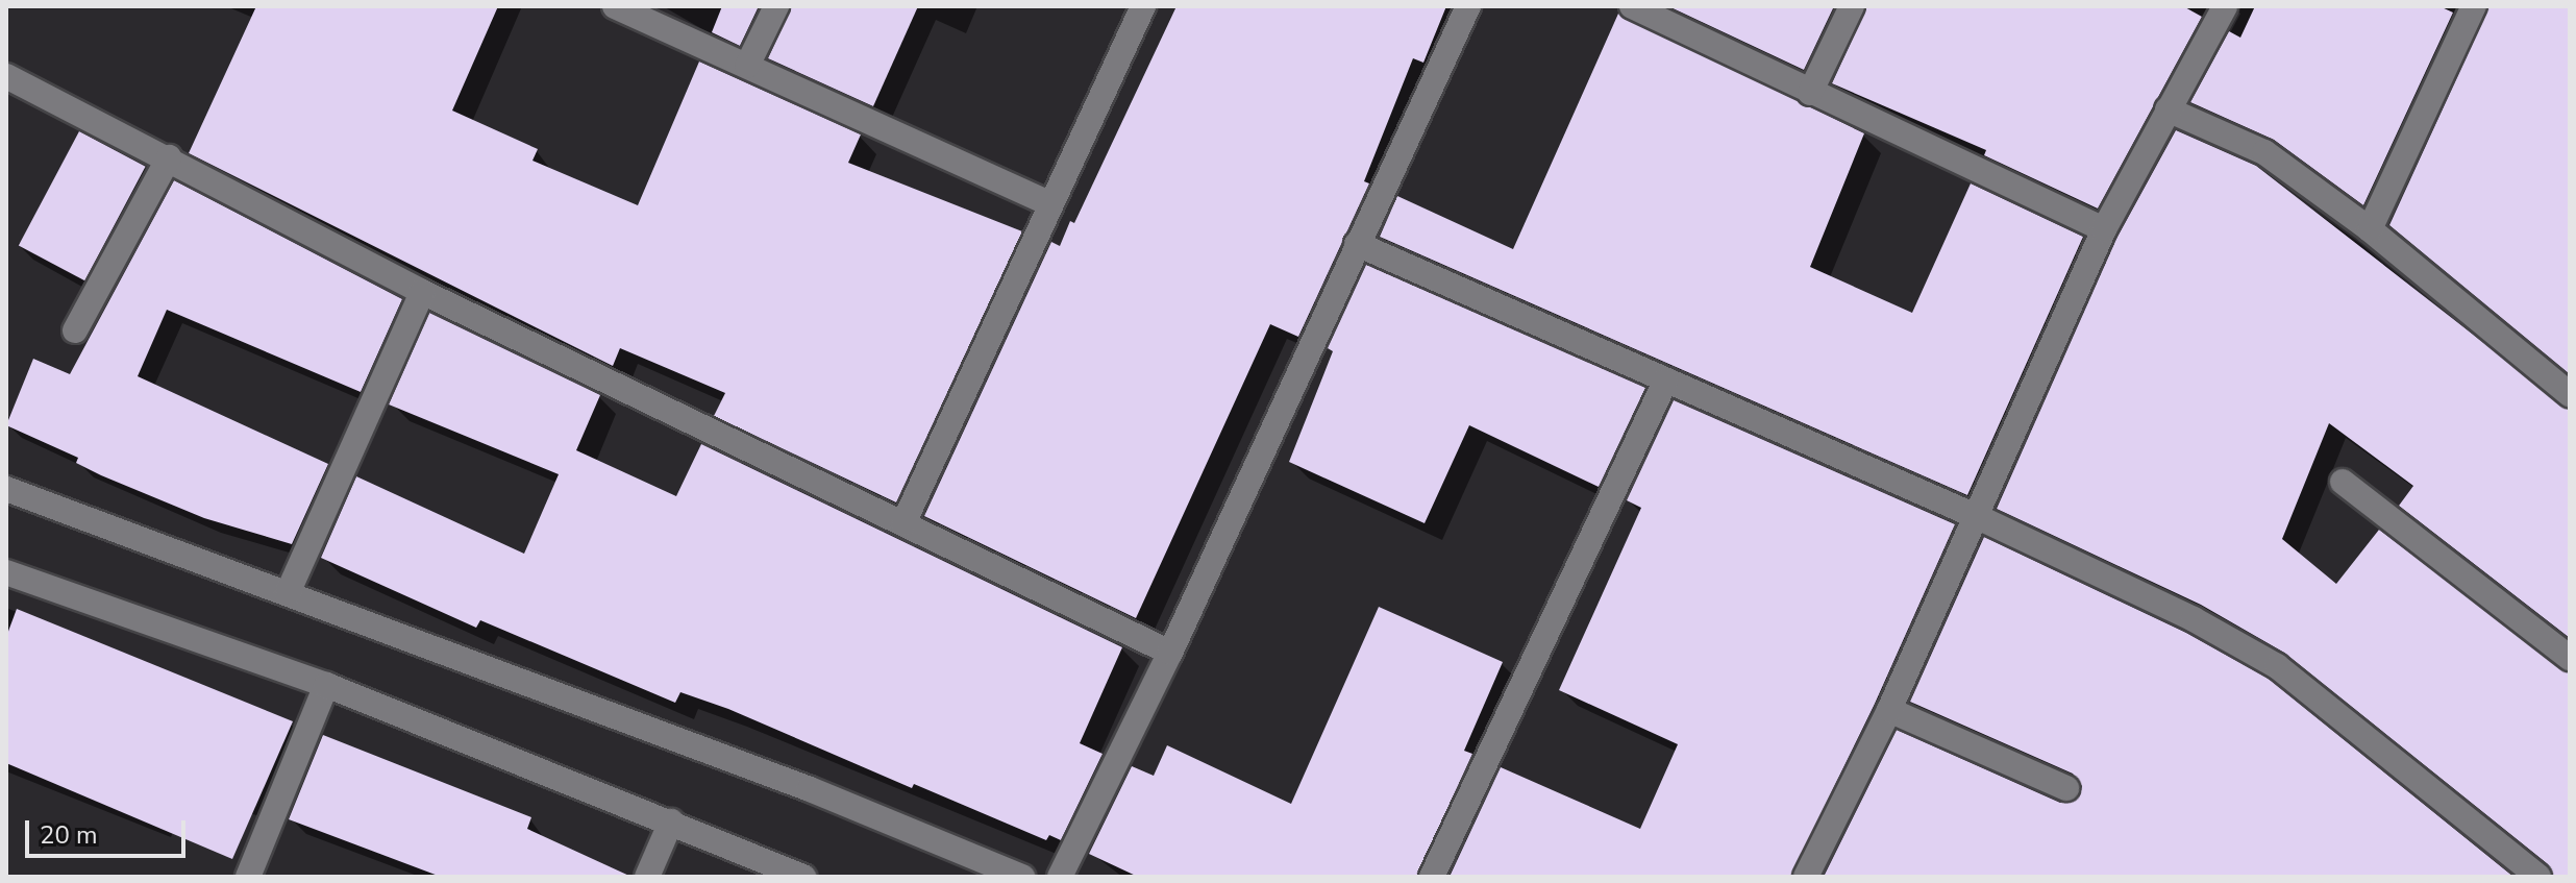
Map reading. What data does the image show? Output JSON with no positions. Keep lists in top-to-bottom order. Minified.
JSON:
{"scale_bar":"20 m"}
